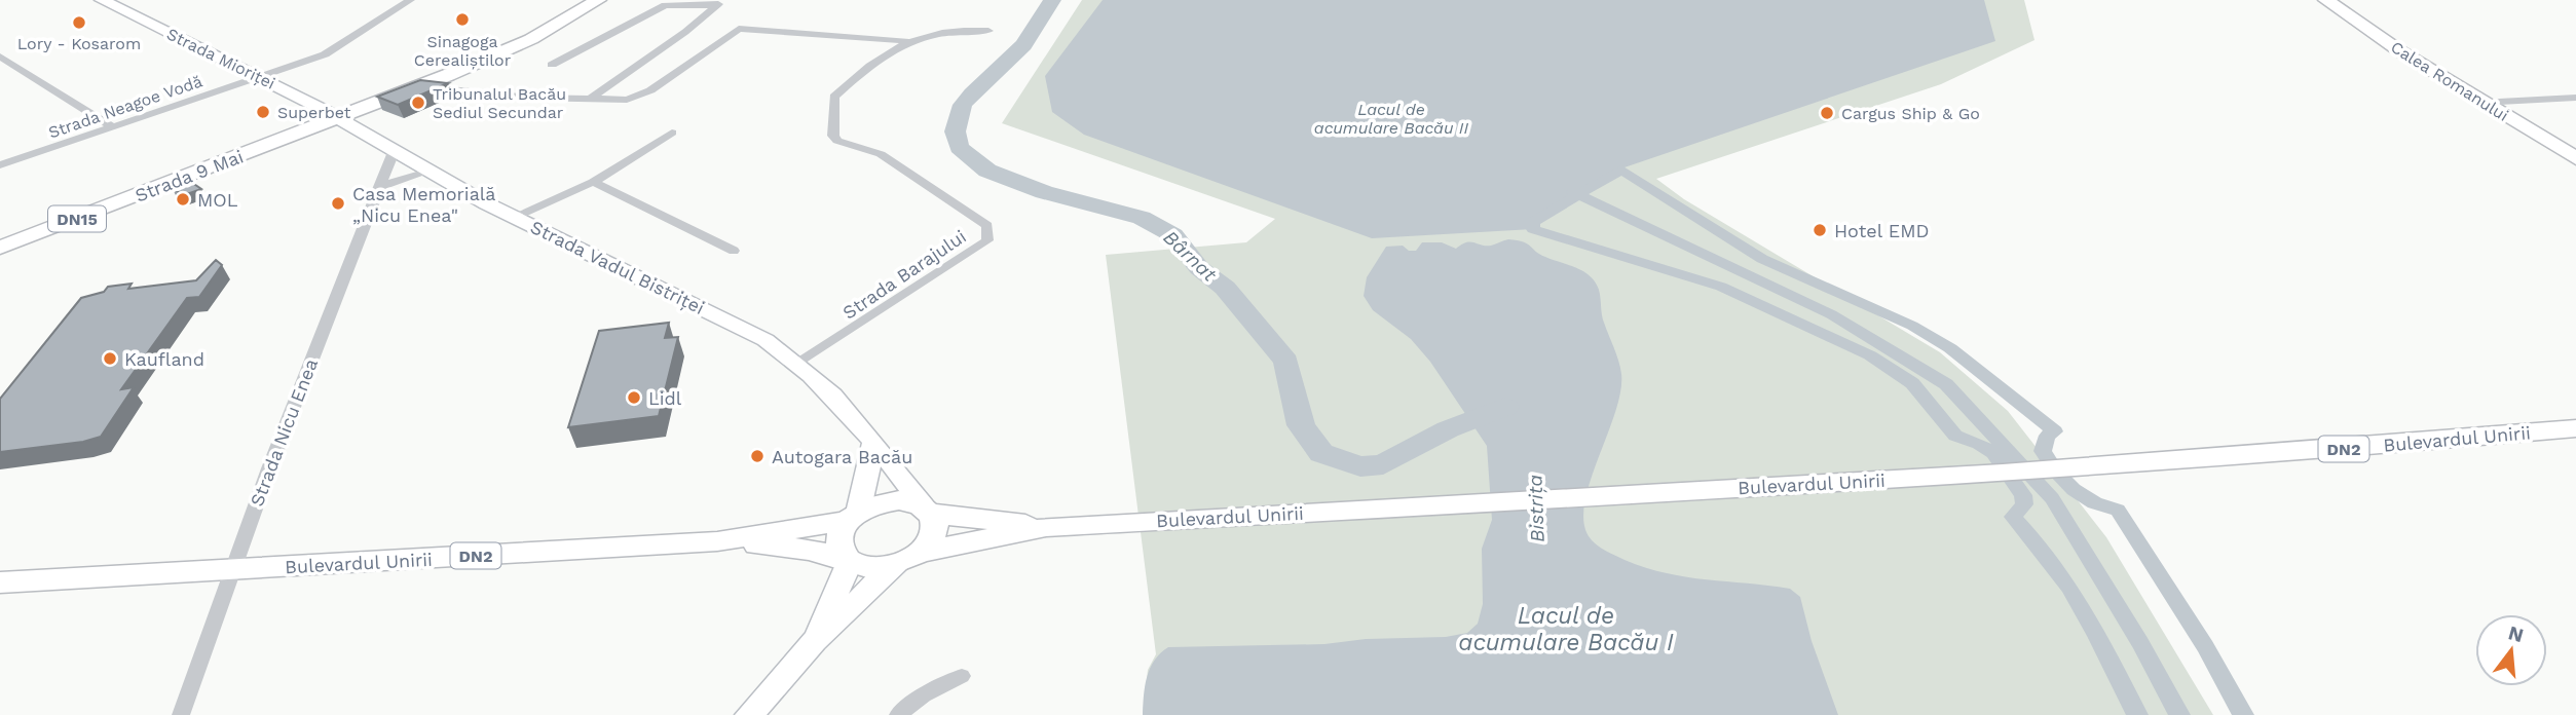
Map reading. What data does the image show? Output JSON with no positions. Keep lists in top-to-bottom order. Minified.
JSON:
{"streets":{"main road":["Strada Mioriței","Calea Romanului","Strada 9 Mai","DN15","Strada Vadul Bistriței","Bulevardul Unirii","DN2"],"street":["Strada Neagoe Vodă","Strada Barajului","Strada Nicu Enea"]},"crossings":[["Strada Mioriței","Strada Neagoe Vodă"],["Strada Mioriței","Strada 9 Mai"],["Strada Mioriței","DN15"],["Strada Mioriței","Strada Vadul Bistriței"],["Strada 9 Mai","DN15"],["Strada 9 Mai","Strada Vadul Bistriței"],["DN15","Strada Vadul Bistriței"],["Strada Vadul Bistriței","Strada Barajului"],["Strada Vadul Bistriței","Strada Nicu Enea"],["Strada Vadul Bistriței","Bulevardul Unirii"],["Strada Vadul Bistriței","DN2"],["Strada Nicu Enea","Bulevardul Unirii"],["Bulevardul Unirii","DN2"]],"water":["Lacul de acumulare Bacău II","Bârnat","Bistrița","Lacul de acumulare Bacău I"],"places":["Sinagoga Cerealiștilor","Lory - Kosarom","Tribunalul Bacău Sediul Secundar","Superbet","Cargus Ship & Go","MOL","Casa Memorială „Nicu Enea\"","Hotel EMD","Kaufland","Lidl","Autogara Bacău"],"north":"top"}
